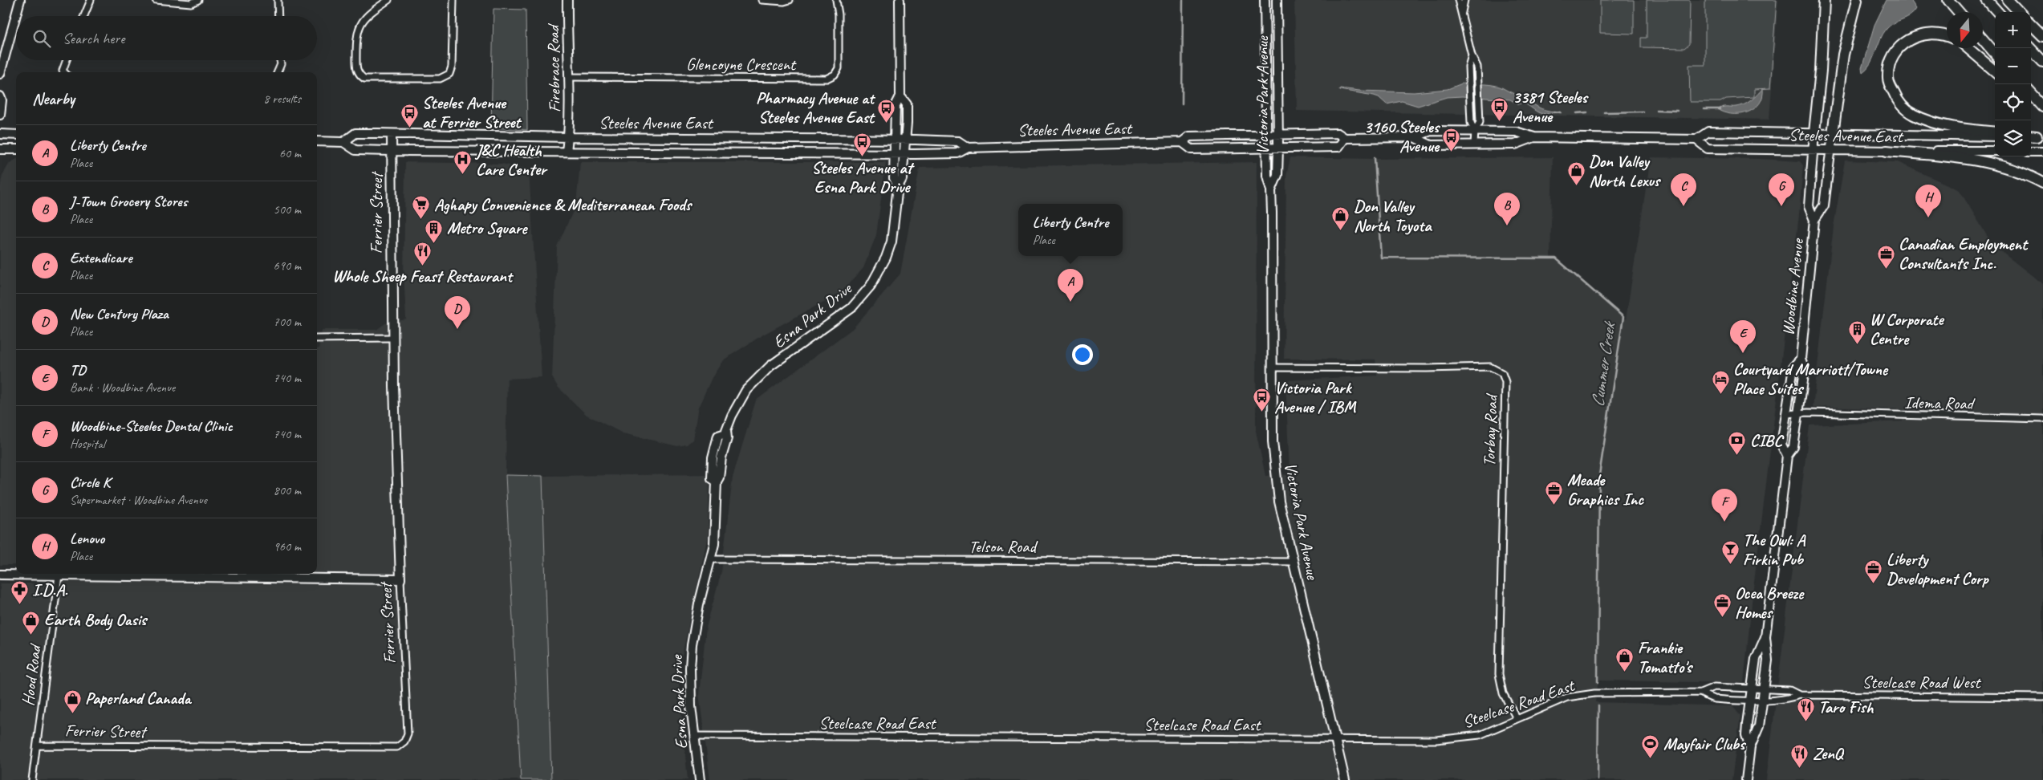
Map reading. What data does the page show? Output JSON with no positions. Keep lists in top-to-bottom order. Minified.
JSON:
{"streets":{"main road":["Firebrace Road","Victoria Park Avenue","Steeles Avenue East","Ferrier Street","Woodbine Avenue","Esna Park Drive"],"street":["Glencoyne Crescent","Idema Road","Torbay Road","Telson Road","Hood Road","Steelcase Road West","Steelcase Road East"]},"crossings":[["Glencoyne Crescent","Firebrace Road"],["Firebrace Road","Steeles Avenue East"],["Victoria Park Avenue","Steeles Avenue East"],["Victoria Park Avenue","Torbay Road"],["Victoria Park Avenue","Telson Road"],["Victoria Park Avenue","Steelcase Road East"],["Steeles Avenue East","Ferrier Street"],["Steeles Avenue East","Woodbine Avenue"],["Steeles Avenue East","Esna Park Drive"],["Ferrier Street","Hood Road"],["Woodbine Avenue","Idema Road"],["Woodbine Avenue","Steelcase Road West"],["Woodbine Avenue","Steelcase Road East"],["Esna Park Drive","Telson Road"],["Esna Park Drive","Steelcase Road East"],["Torbay Road","Steelcase Road East"],["Steelcase Road West","Steelcase Road East"]],"water":["Cummer Creek"],"places":{"bus stop":["3381 Steeles Avenue","Pharmacy Avenue at Steeles Avenue East","Steeles Avenue at Ferrier Street","3160 Steeles Avenue","Steeles Avenue at Esna Park Drive","Victoria Park Avenue / IBM"],"hospital":["J&C Health Care Center"],"shop":["Don Valley North Lexus","Don Valley North Toyota","Earth Body Oasis","Frankie Tomatto's","Paperland Canada"],"supermarket":["Aghapy Convenience & Mediterranean Foods"],"building":["Metro Square","W Corporate Centre"],"restaurant":["Whole Sheep Feast Restaurant","Taro Fish","ZenQ"],"office":["Canadian Employment Consultants Inc.","Meade Graphics Inc","Liberty Development Corp","Ocea Breeze Homes"],"hotel":["Courtyard Marriott/Towne Place Suites"],"bank":["CIBC"],"bar":["The Owl: A Firkin Pub"],"pharmacy":["I.D.A."],"sports":["Mayfair Clubs"]},"north":"bottom","page":{"map_buttons":["+","−"],"search":"Search here","heading":["Nearby","8 results"],"list":[{"mark":"A","name":"Liberty Centre","note":"Place","value":"60 m"},{"mark":"B","name":"J-Town Grocery Stores","note":"Place","value":"500 m"},{"mark":"C","name":"Extendicare","note":"Place","value":"690 m"},{"mark":"D","name":"New Century Plaza","note":"Place","value":"700 m"},{"mark":"E","name":"TD","note":"Bank · Woodbine Avenue","value":"740 m"},{"mark":"F","name":"Woodbine-Steeles Dental Clinic","note":"Hospital","value":"740 m"},{"mark":"G","name":"Circle K","note":"Supermarket · Woodbine Avenue","value":"800 m"},{"mark":"H","name":"Lenovo","note":"Place","value":"960 m"}],"pins":["C","G","H","B","A","D","E","F"],"popup":["Liberty Centre","Place"]}}
